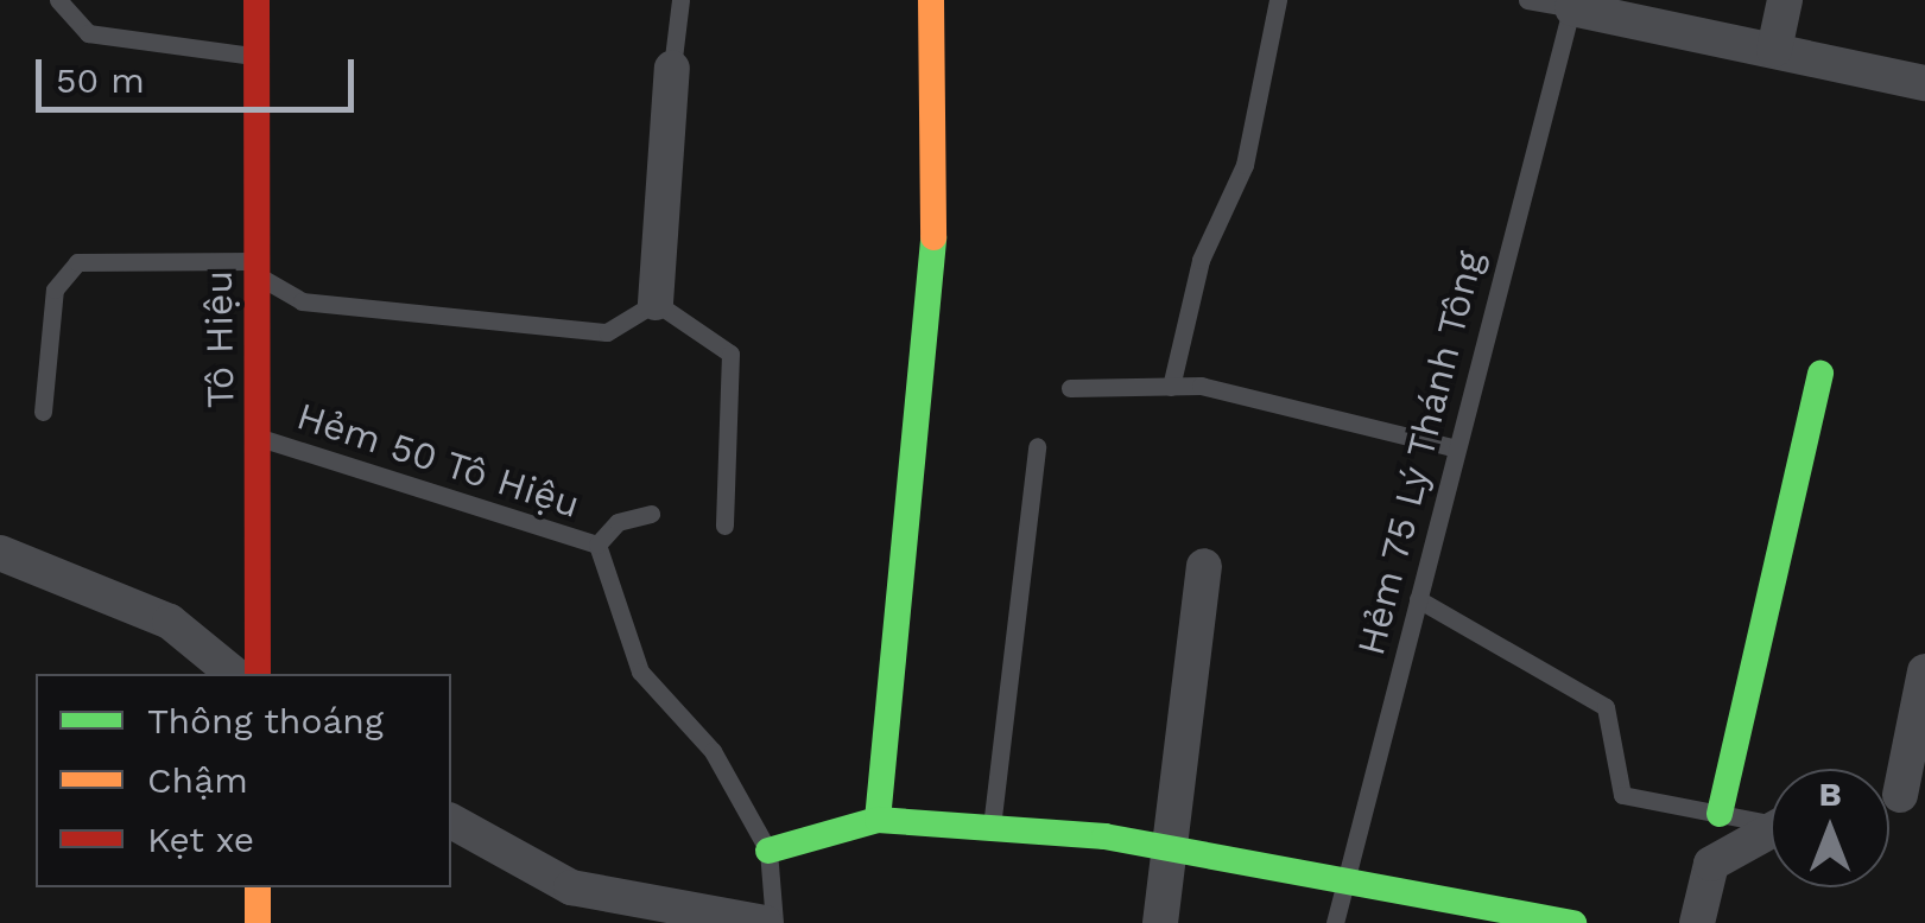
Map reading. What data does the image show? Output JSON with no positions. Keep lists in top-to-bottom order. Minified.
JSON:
{"streets":{"street":["Tô Hiệu"],"lane":["Hẻm 75 Lý Thánh Tông","Hẻm 50 Tô Hiệu"]},"crossings":[["Tô Hiệu","Hẻm 50 Tô Hiệu"]],"legend":["Thông thoáng","Chậm","Kẹt xe"],"scale_bar":"50 m","north":"top"}
